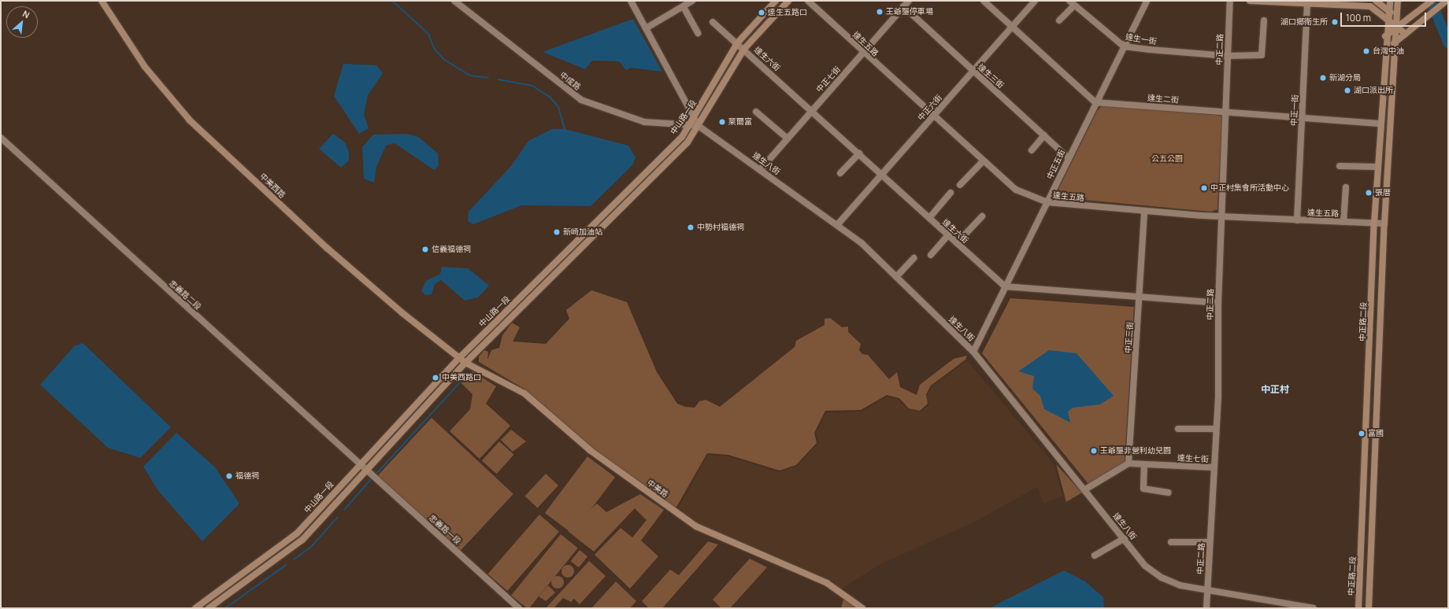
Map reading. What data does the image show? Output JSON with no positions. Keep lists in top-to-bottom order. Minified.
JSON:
{"streets":{"street":["達生一街","達生五路","中正二路","達生六街","達生三街","中正七街","中成路","達生二街","中正六街","中正一街","中山路一段","達生八街","中正五街","中美西路","忠義路二段","中正路二段","中正三街","達生七街","中美路","忠義路一段"]},"crossings":[["達生一街","中正二路"],["達生一街","中正五街"],["達生五路","中正二路"],["達生五路","中正七街"],["達生五路","中正六街"],["達生五路","中正一街"],["達生五路","中正五街"],["達生五路","中正路二段"],["達生五路","中正三街"],["中正二路","達生二街"],["中正二路","達生八街"],["中正二路","達生七街"],["達生六街","中正七街"],["達生六街","中正六街"],["達生六街","中山路一段"],["達生六街","中正五街"],["達生三街","中正七街"],["達生三街","中正六街"],["達生三街","中正五街"],["中正七街","達生八街"],["中成路","中山路一段"],["中成路","達生八街"],["達生二街","中正一街"],["達生二街","中正五街"],["達生二街","中正路二段"],["中正六街","達生八街"],["中山路一段","達生八街"],["中山路一段","中美西路"],["中山路一段","忠義路二段"],["中山路一段","中美路"],["中山路一段","忠義路一段"],["達生八街","中正五街"],["中美西路","中美路"],["忠義路二段","忠義路一段"],["中正三街","達生七街"]],"districts":["中正村"],"parks":["公五公園"],"places":["王爺壟停車場","達生五路口","湖口鄉衛生所","台灣中油","新湖分局","湖口派出所","萊爾富","中正村集會所活動中心","張厝","中勢村福德祠","新崎加油站","信義福德祠","中美西路口","富國","王爺壟非營利幼兒園","福德祠"],"scale_bar":"100 m","north":"top right"}
